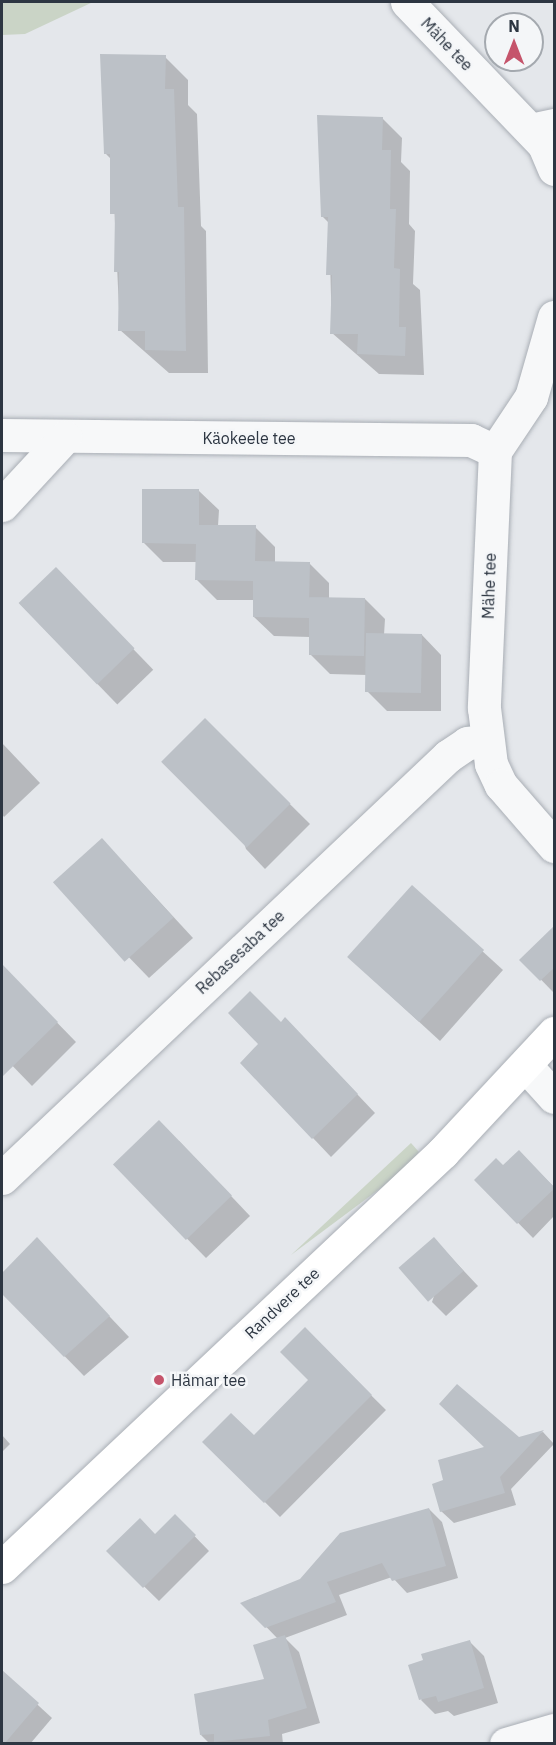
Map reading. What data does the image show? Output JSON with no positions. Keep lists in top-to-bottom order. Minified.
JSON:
{"streets":{"main road":["Randvere tee"],"street":["Mähe tee","Käokeele tee","Rebasesaba tee"]},"crossings":[["Mähe tee","Käokeele tee"],["Mähe tee","Rebasesaba tee"]],"places":["Hämar tee"],"north":"top"}
